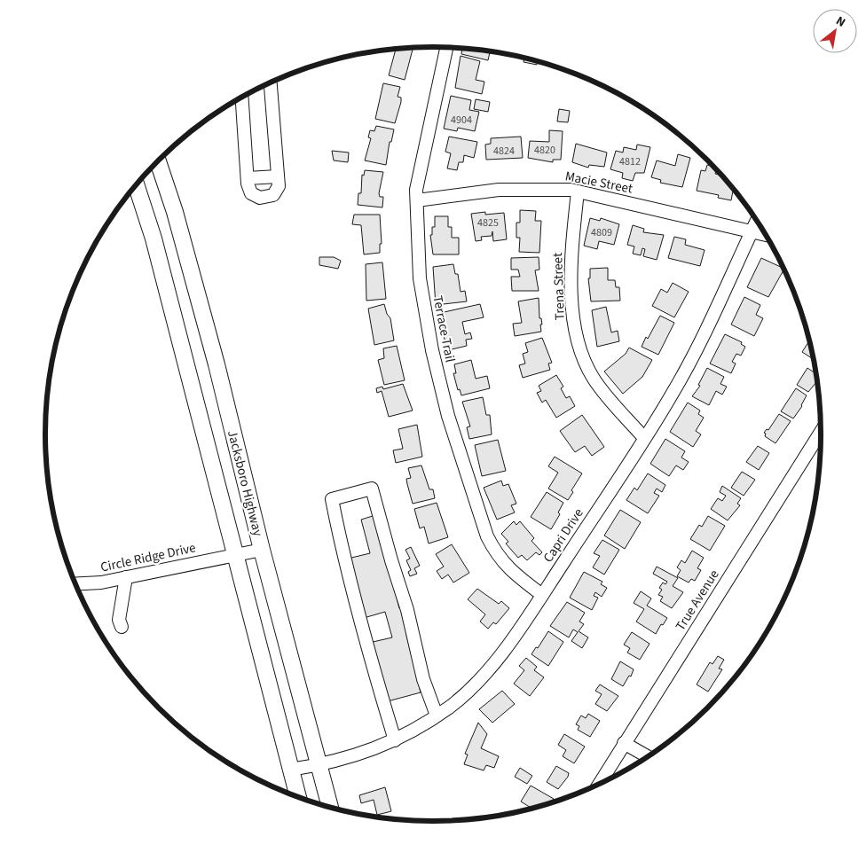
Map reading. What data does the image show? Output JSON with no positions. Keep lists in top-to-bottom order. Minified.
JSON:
{"streets":{"main road":["Jacksboro Highway"],"street":["Macie Street","Trena Street","Terrace Trail","Capri Drive","Circle Ridge Drive","True Avenue"]},"crossings":[["Macie Street","Trena Street"],["Macie Street","Terrace Trail"],["Macie Street","Capri Drive"],["Trena Street","Capri Drive"],["Terrace Trail","Capri Drive"],["Jacksboro Highway","Capri Drive"],["Jacksboro Highway","Circle Ridge Drive"]],"house_numbers":["4904","4820","4824","4812","4825","4809"],"north":"top right"}
